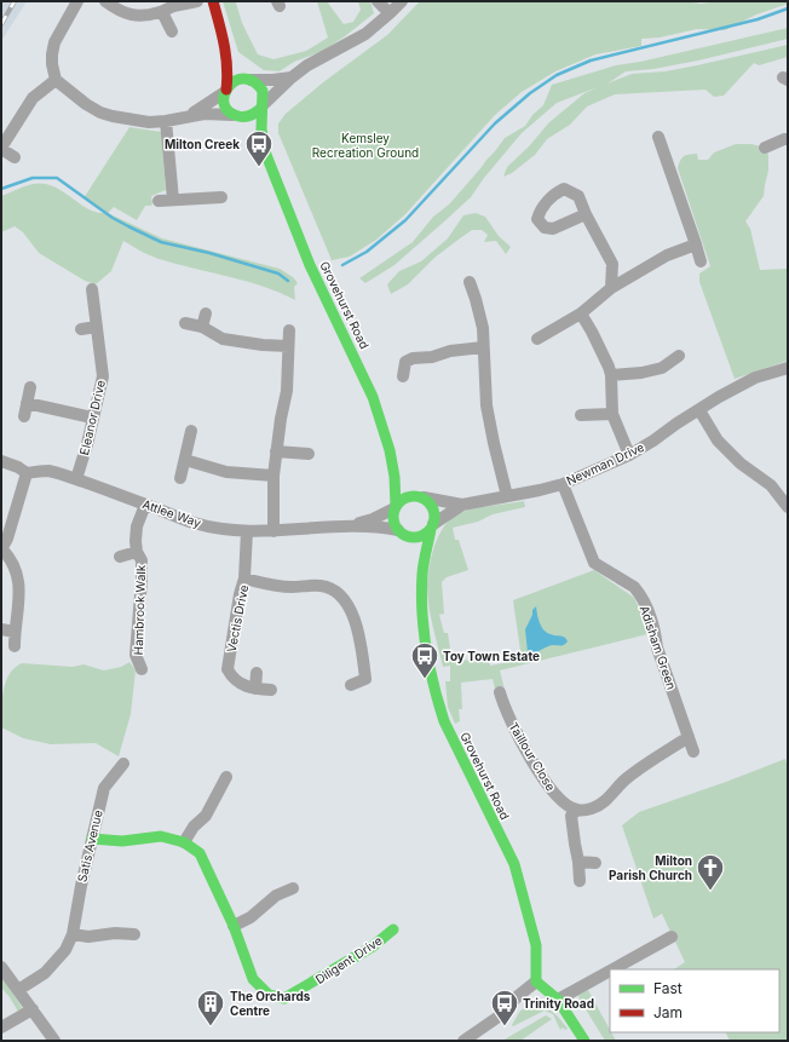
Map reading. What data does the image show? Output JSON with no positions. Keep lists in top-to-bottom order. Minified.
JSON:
{"streets":{"street":["Grovehurst Road","Eleanor Drive","Newman Drive","Attlee Way","Hambrook Walk","Vectis Drive","Adisham Green","Taillour Close","Satis Avenue","Diligent Drive"]},"crossings":[["Grovehurst Road","Newman Drive"],["Grovehurst Road","Attlee Way"],["Eleanor Drive","Attlee Way"],["Newman Drive","Attlee Way"],["Newman Drive","Adisham Green"],["Attlee Way","Hambrook Walk"],["Attlee Way","Vectis Drive"],["Satis Avenue","Diligent Drive"]],"parks":["Kemsley Recreation Ground"],"places":{"bus stop":["Milton Creek","Toy Town Estate","Trinity Road"],"church":["Milton Parish Church"],"building":["The Orchards Centre"]},"legend":["Fast","Jam"]}
